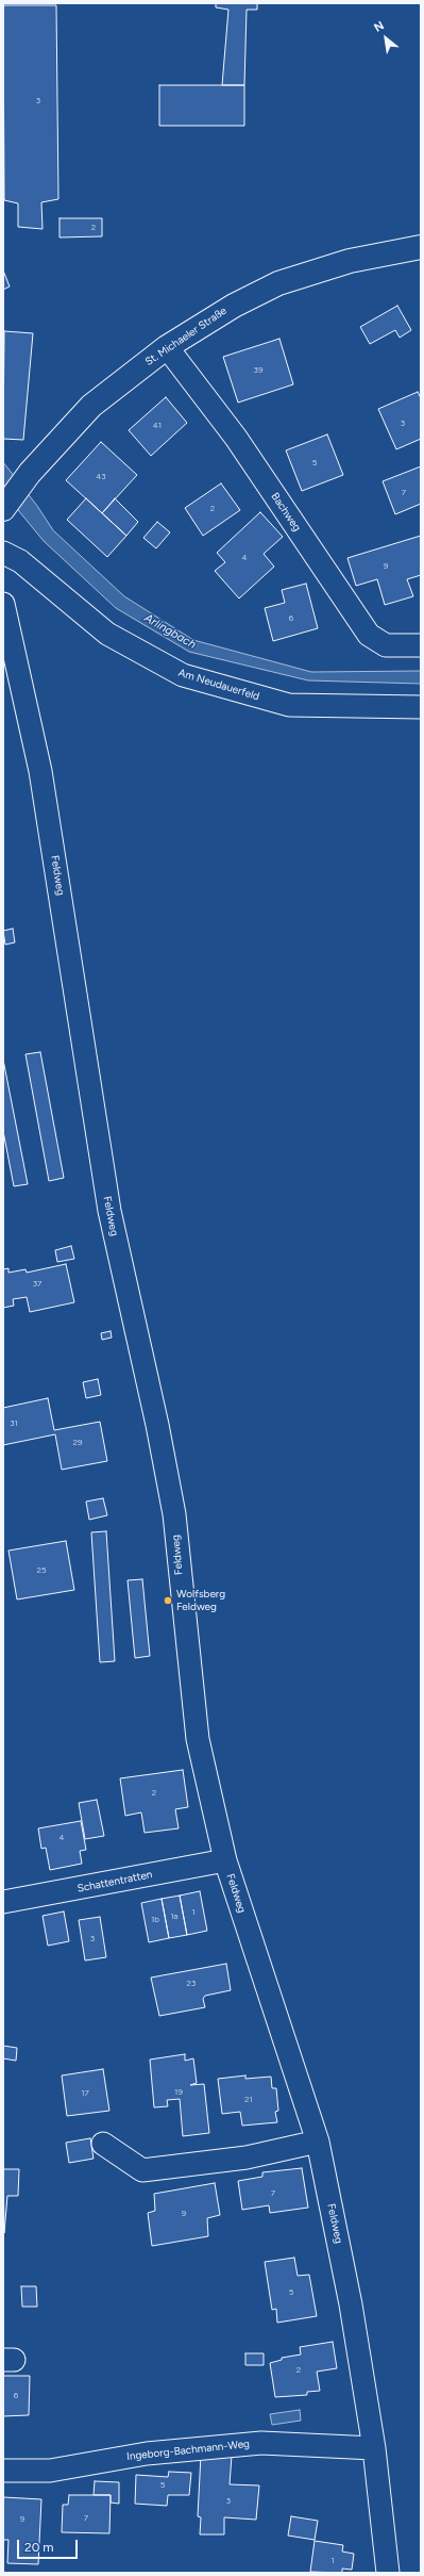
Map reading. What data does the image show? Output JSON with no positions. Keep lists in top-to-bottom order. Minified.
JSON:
{"streets":{"main road":["St. Michaeler Straße"],"street":["Bachweg","Am Neudauerfeld","Feldweg","Schattentratten","Ingeborg-Bachmann-Weg"]},"crossings":[["St. Michaeler Straße","Bachweg"],["Feldweg","Schattentratten"],["Feldweg","Ingeborg-Bachmann-Weg"]],"water":["Arlingbach"],"places":["Wolfsberg Feldweg"],"house_numbers":["3","2","39","3","41","5","43","7","2","4","9","6","37","31","29","25","2","4","1","1a","1b","3","23","19","17","21","7","9","5","2","6","5","3","7","9","1"],"scale_bar":"20 m","north":"top left"}
